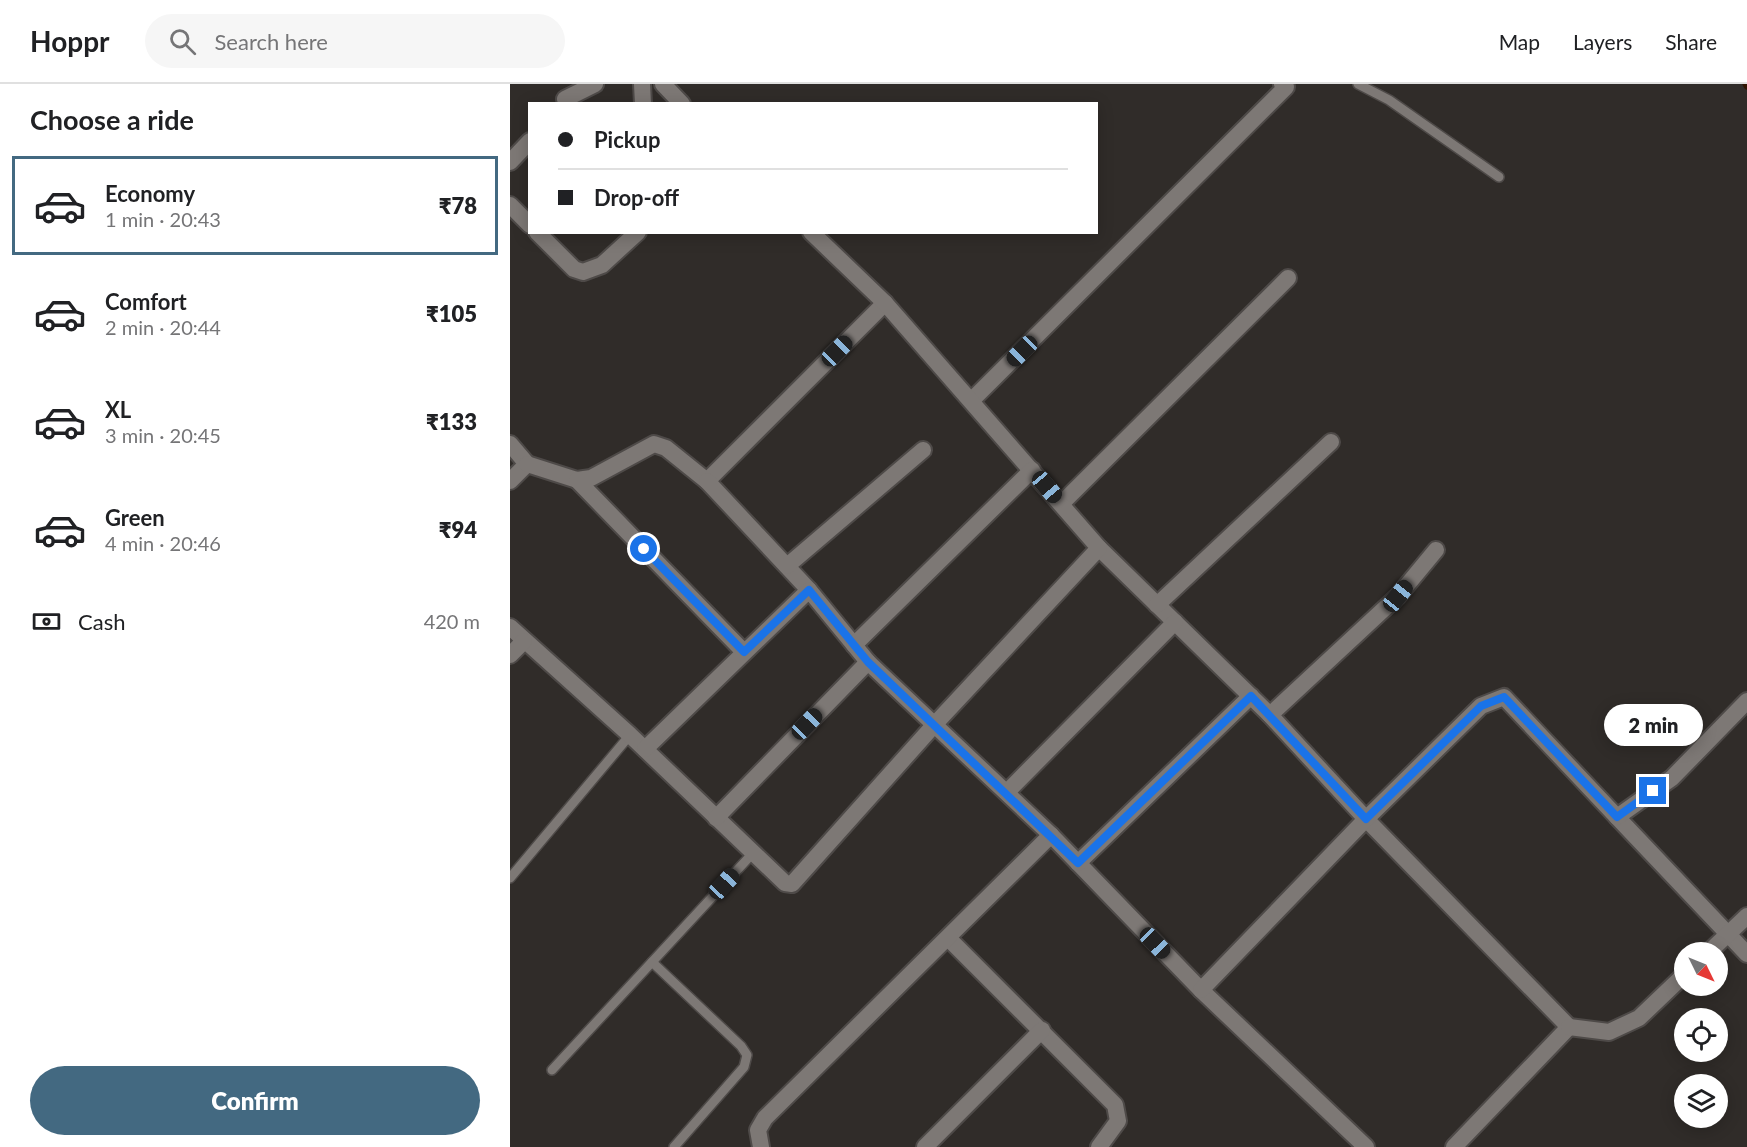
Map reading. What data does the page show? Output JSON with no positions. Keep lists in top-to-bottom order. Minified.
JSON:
{"north":"bottom right","page":{"header":"Hoppr","search":"Search here","nav":["Map","Layers","Share"],"heading":"Choose a ride","banner":["Pickup","Drop-off"],"list":[{"name":"Economy","note":"1 min · 20:43","value":"₹78"},{"name":"Comfort","note":"2 min · 20:44","value":"₹105"},{"name":"XL","note":"3 min · 20:45","value":"₹133"},{"name":"Green","note":"4 min · 20:46","value":"₹94"}],"pay":["Cash","420 m"],"bubble":"2 min","buttons":"Confirm"}}
